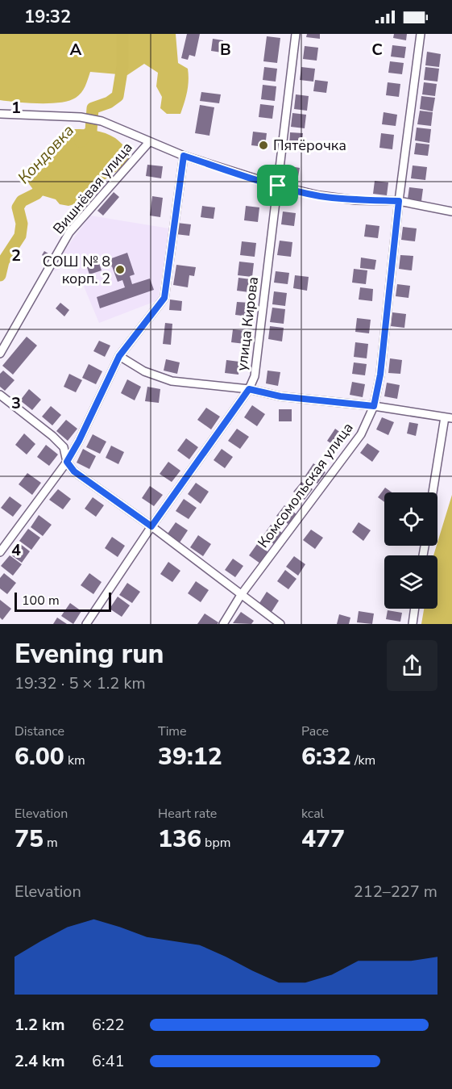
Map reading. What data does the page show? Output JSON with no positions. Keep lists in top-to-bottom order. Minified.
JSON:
{"streets":{"street":["Вишнёвая улица","улица Кирова","Комсомольская улица"]},"water":["Кондовка"],"places":["Пятёрочка","СОШ № 8 корп. 2"],"scale_bar":"100 m","page":{"status":"19:32","scale":"100 m","heading":["Evening run","19:32 · 5 × 1.2 km"],"stats":[["Distance","6.00 km"],["Time","39:12"],["Pace","6:32 /km"],["Elevation","75 m"],["Heart rate","136 bpm"],["kcal","477"]],"chart":["Elevation","212–227 m"],"list":[{"name":"1.2 km","note":"6:22"},{"name":"2.4 km","note":"6:41"}]},"grid":{"columns":["A","B","C"],"rows":["1","2","3","4"]}}
